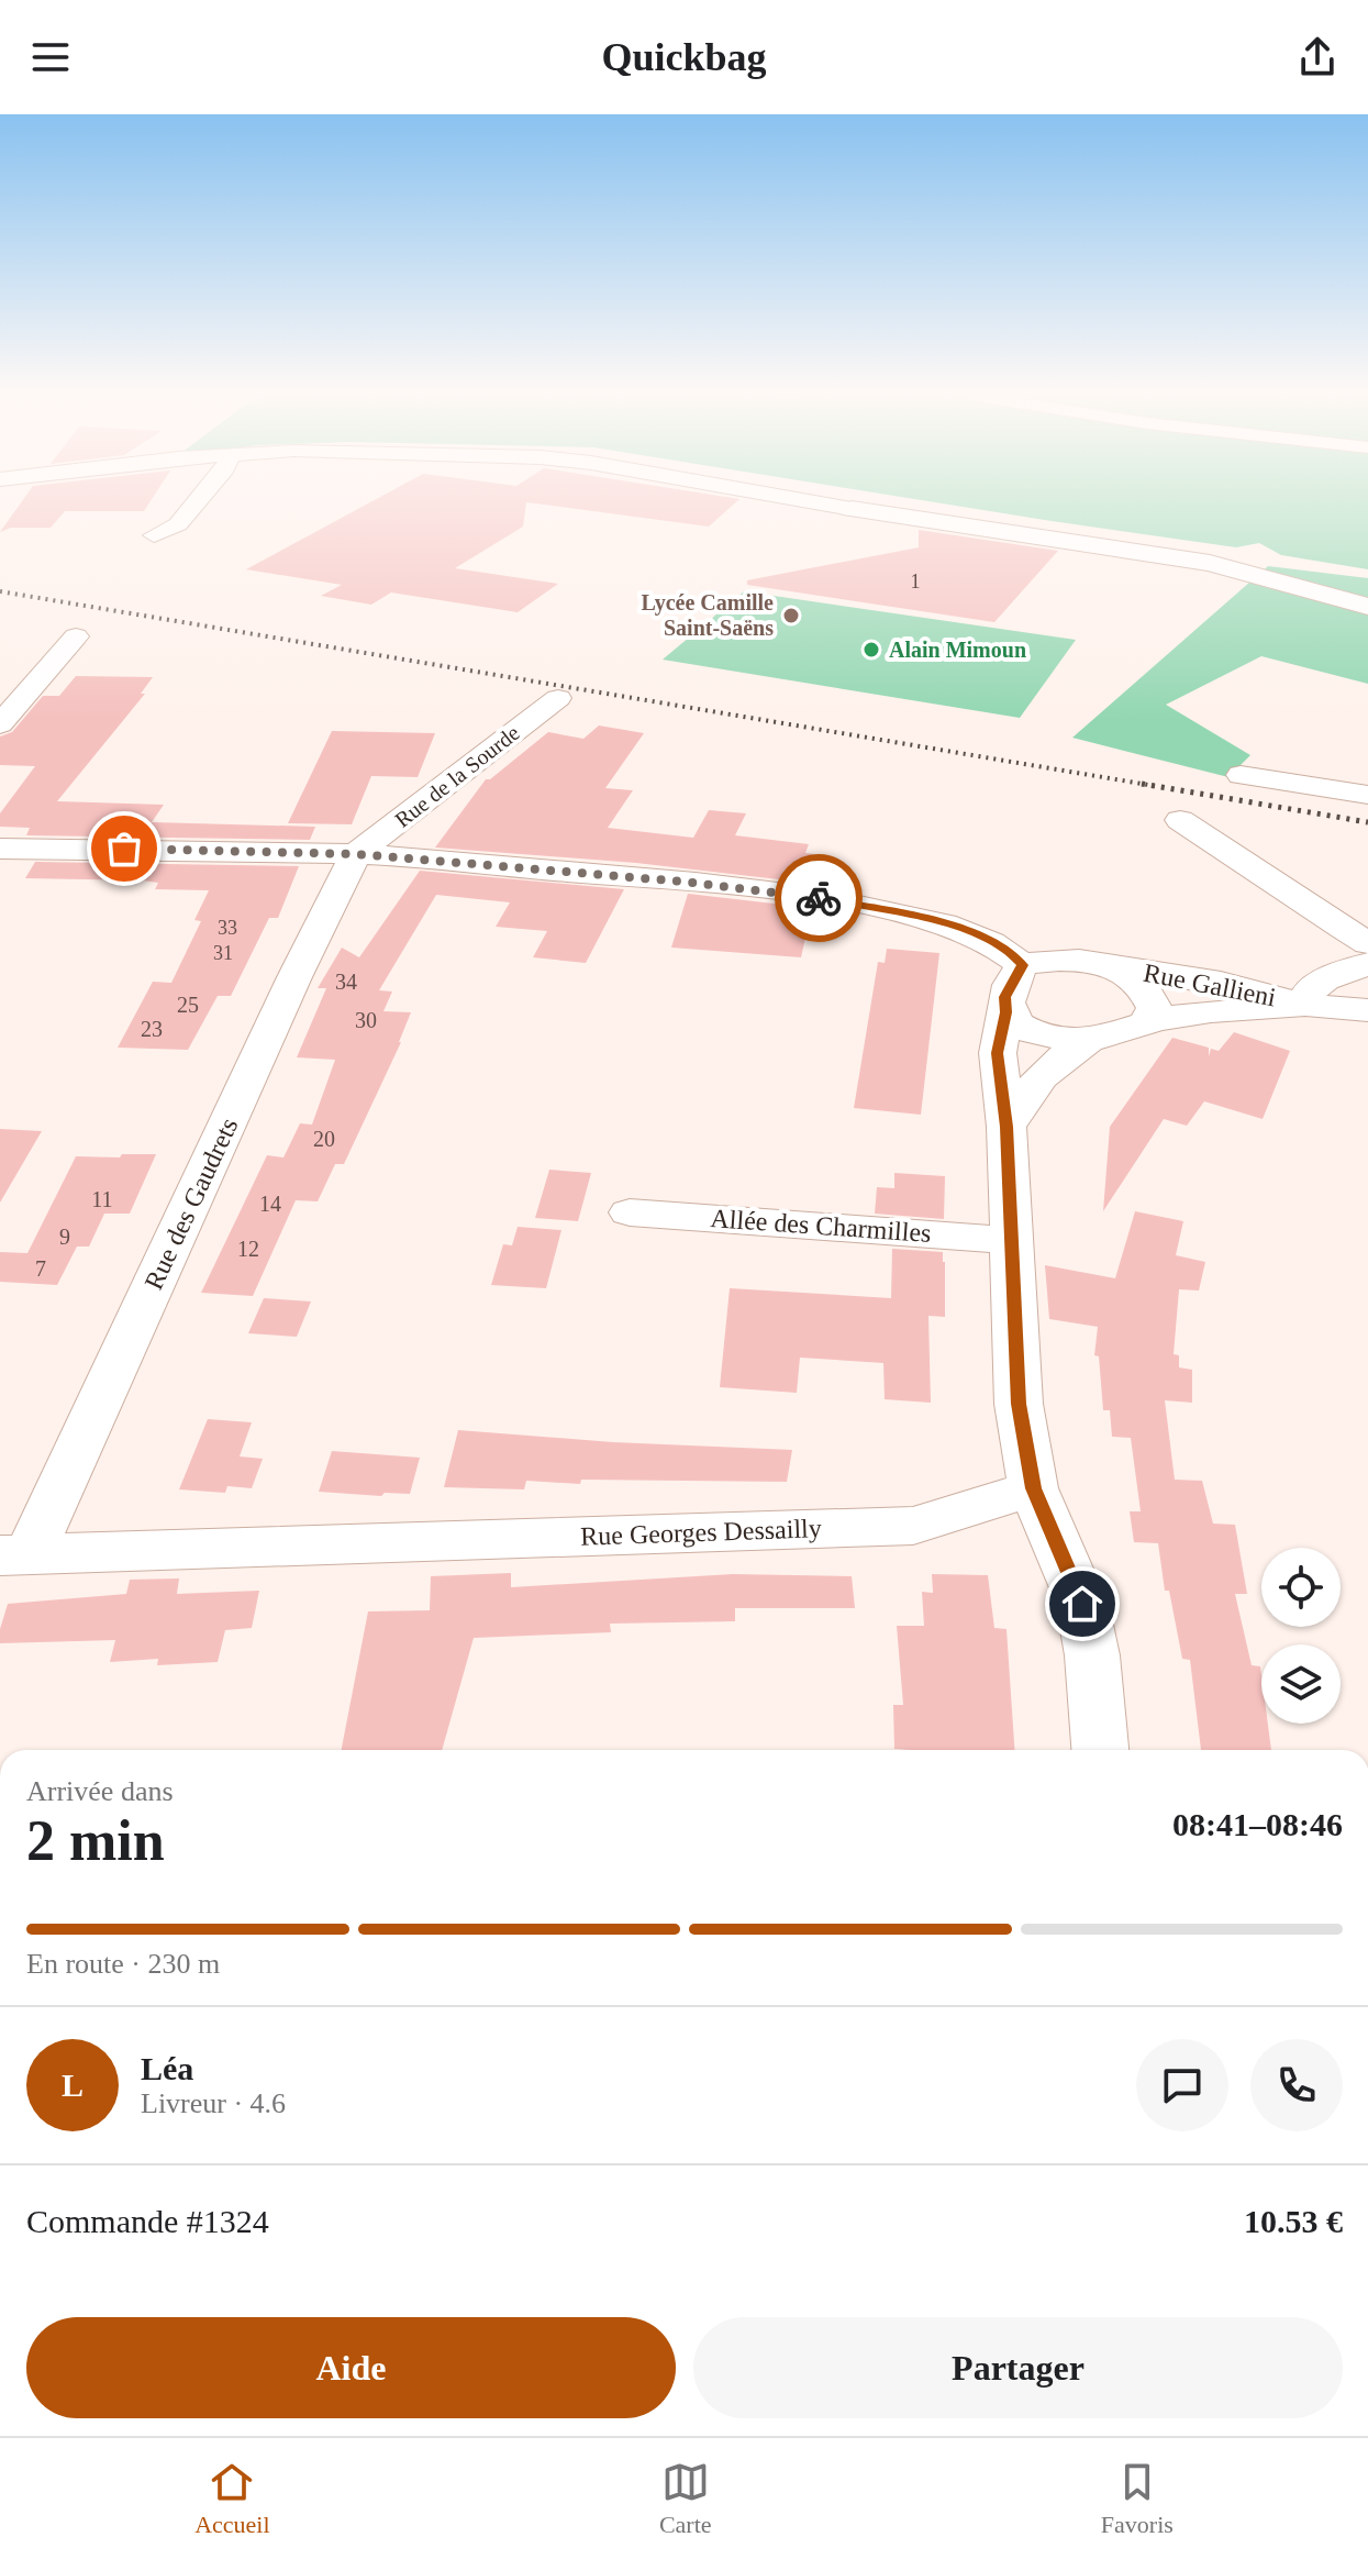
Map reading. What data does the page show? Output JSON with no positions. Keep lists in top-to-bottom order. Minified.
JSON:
{"streets":{"street":["Rue de la Sourde","Rue Gallieni","Rue des Gaudrets","Allée des Charmilles","Rue Georges Dessailly"]},"crossings":[["Rue de la Sourde","Rue des Gaudrets"],["Rue des Gaudrets","Rue Georges Dessailly"]],"places":["Lycée Camille Saint-Saëns","Alain Mimoun"],"house_numbers":["1","33","31","34","25","30","23","20","11","14","9","12","7"],"page":{"header":"Quickbag","heading":["2 min","Arrivée dans","08:41–08:46"],"panel":["Léa","Livreur · 4.6","Commande #1324","10.53 €"],"bar":"En route · 230 m","round":"L","buttons":["Aide","Partager"],"tabs":["Accueil","Carte","Favoris"]}}
